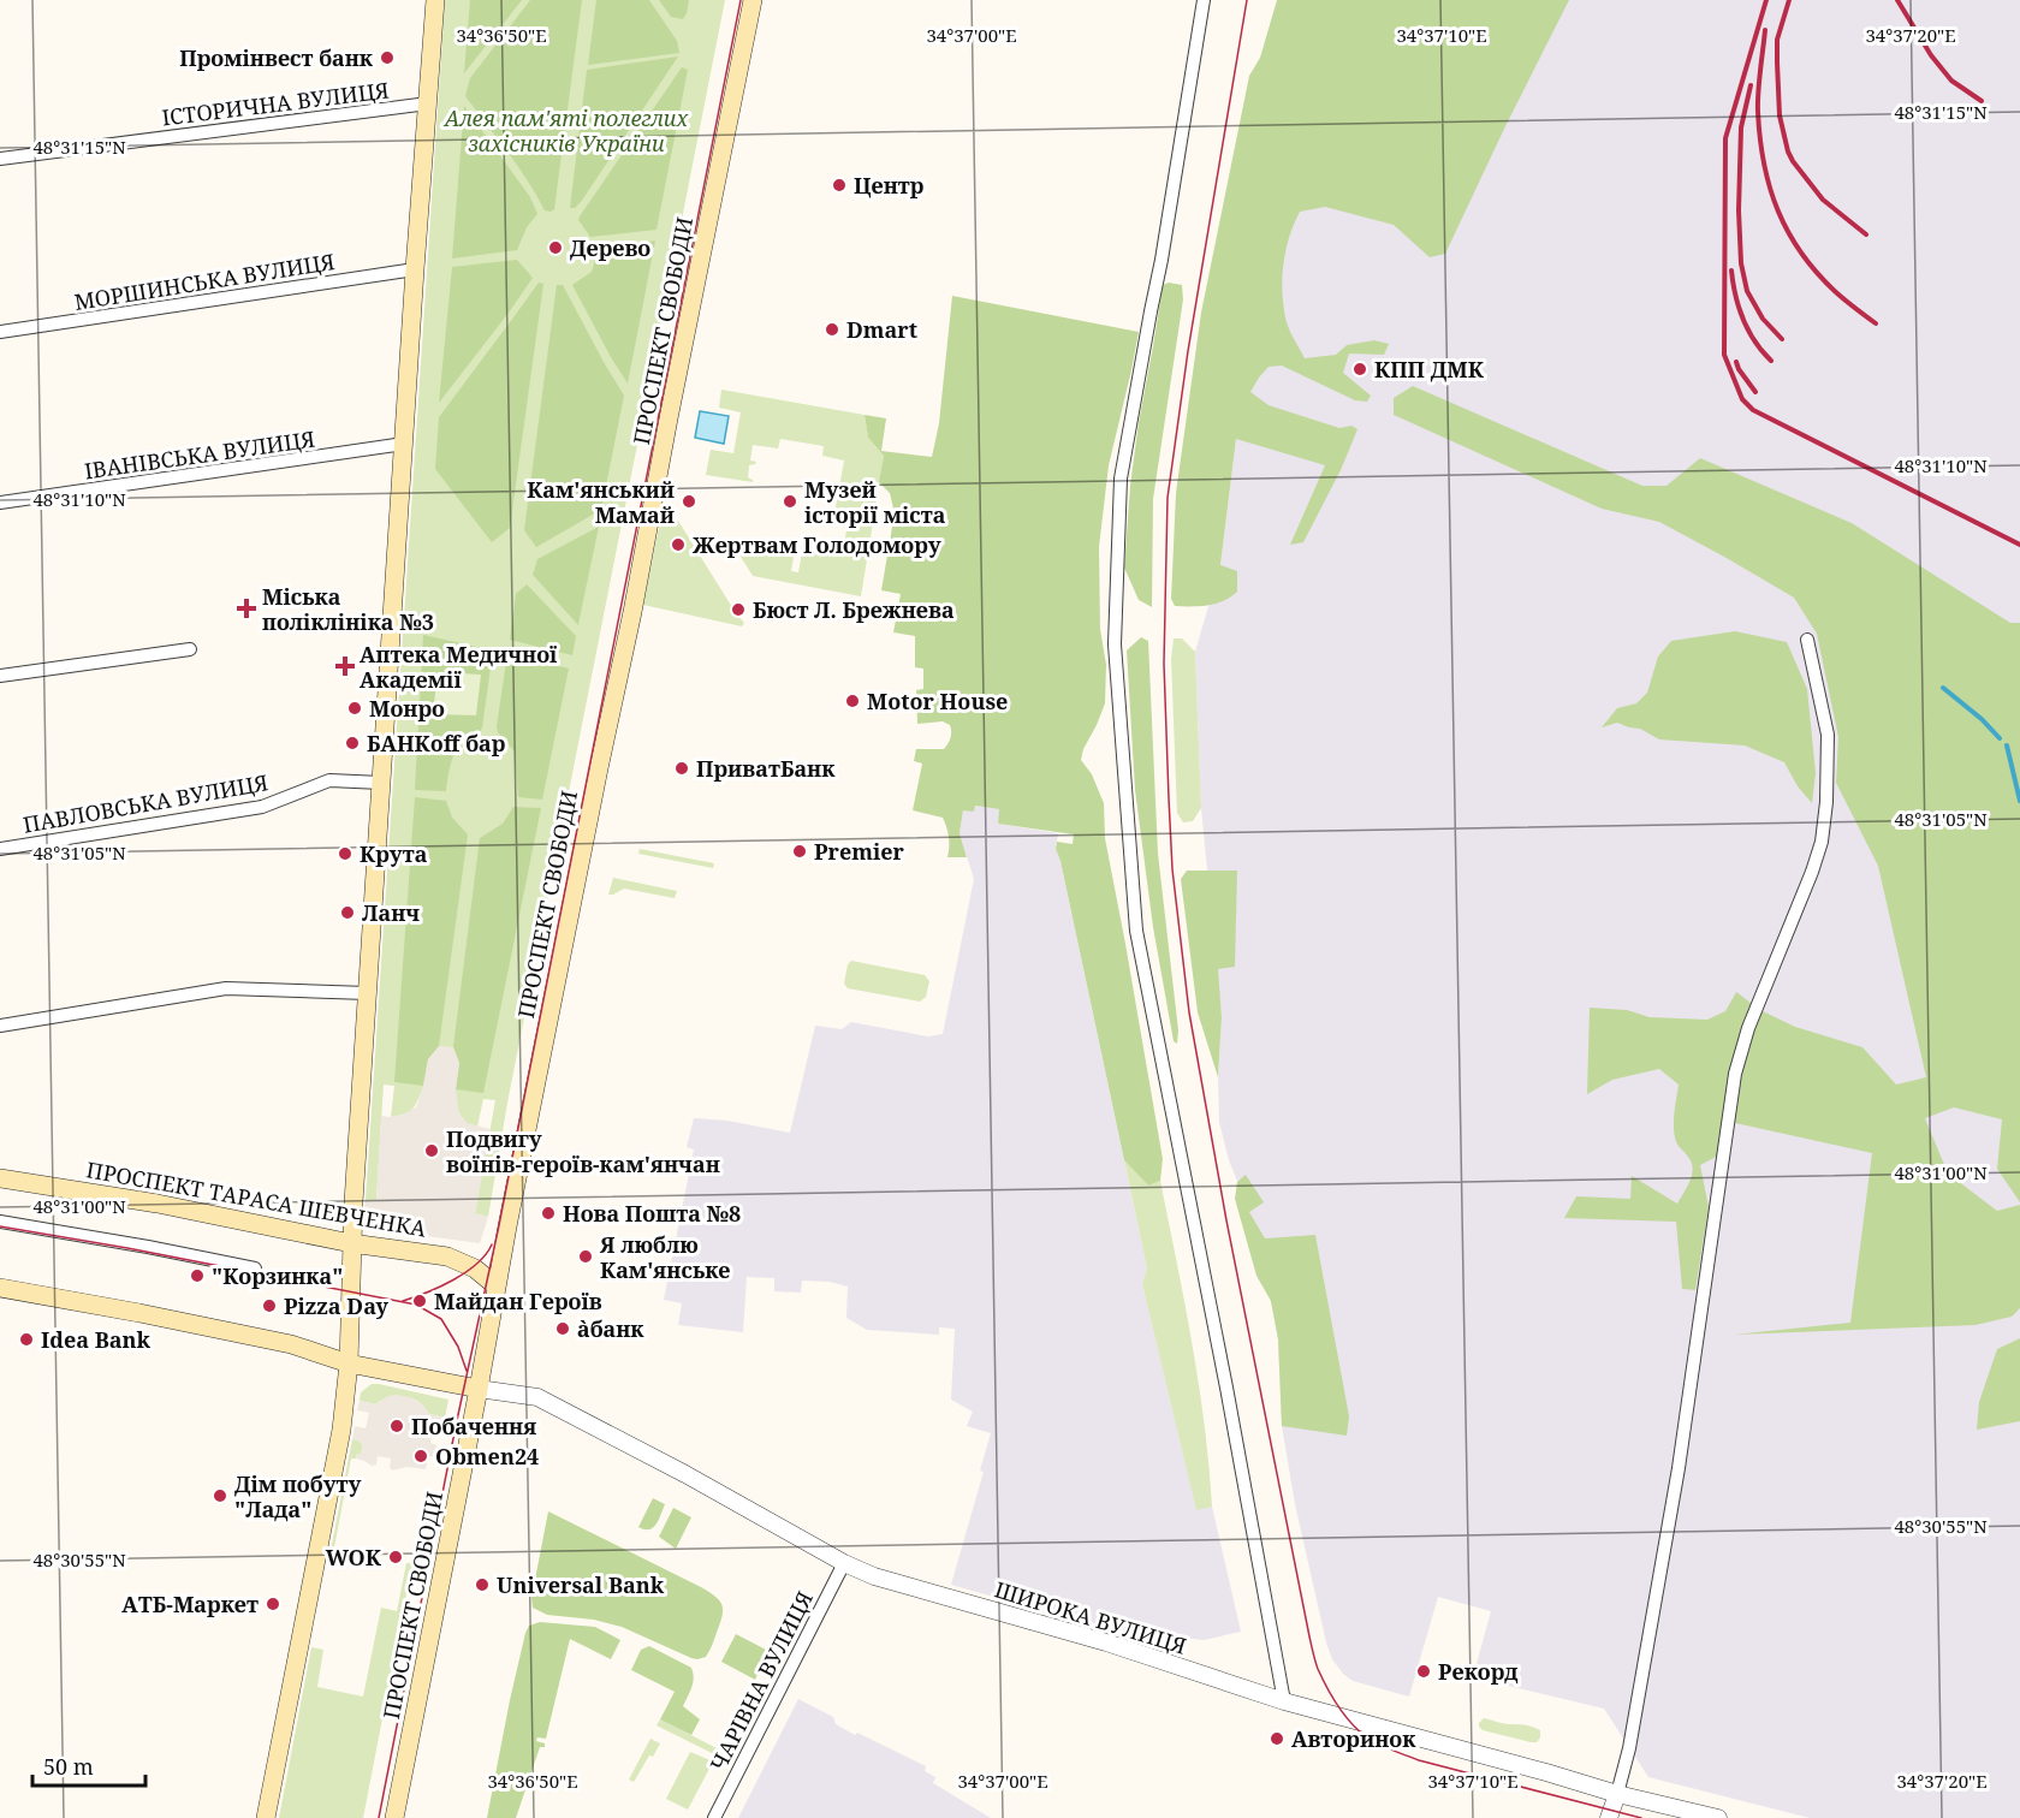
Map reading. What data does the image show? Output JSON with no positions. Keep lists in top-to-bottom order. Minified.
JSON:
{"streets":{"main road":["ПРОСПЕКТ СВОБОДИ","ПРОСПЕКТ ТАРАСА ШЕВЧЕНКА"],"street":["ІСТОРИЧНА ВУЛИЦЯ","МОРШИНСЬКА ВУЛИЦЯ","ІВАНІВСЬКА ВУЛИЦЯ","ПАВЛОВСЬКА ВУЛИЦЯ","ШИРОКА ВУЛИЦЯ","ЧАРІВНА ВУЛИЦЯ"]},"crossings":[["ПРОСПЕКТ СВОБОДИ","ПРОСПЕКТ ТАРАСА ШЕВЧЕНКА"],["ПРОСПЕКТ СВОБОДИ","ШИРОКА ВУЛИЦЯ"],["ШИРОКА ВУЛИЦЯ","ЧАРІВНА ВУЛИЦЯ"]],"parks":["Алея пам'яті полеглих захісників України"],"places":{"other":["Промінвест банк","Центр","Дерево","Dmart","КПП ДМК","Кам'янський Мамай","Музей історії міста","Жертвам Голодомору","Бюст Л. Брежнева","Motor House","Монро","БАНКoff бар","ПриватБанк","Premier","Крута","Ланч","Подвигу воїнів-героїв-кам'янчан","Нова Пошта №8","Я люблю Кам'янське","\"Корзинка\"","Майдан Героїв","Pizza Day","а̀банк","Idea Bank","Побачення","Obmen24","Дім побуту \"Лада\"","WOK","Universal Bank","АТБ-Маркет","Рекорд","Авторинок"],"health":["Міська поліклініка №3","Аптека Медичної Академії"]},"scale_bar":"50 m","coordinates":["34°36'50\"E","34°37'00\"E","34°37'10\"E","34°37'20\"E","48°31'15\"N","48°31'10\"N","48°31'05\"N","48°31'00\"N","48°30'55\"N"]}
